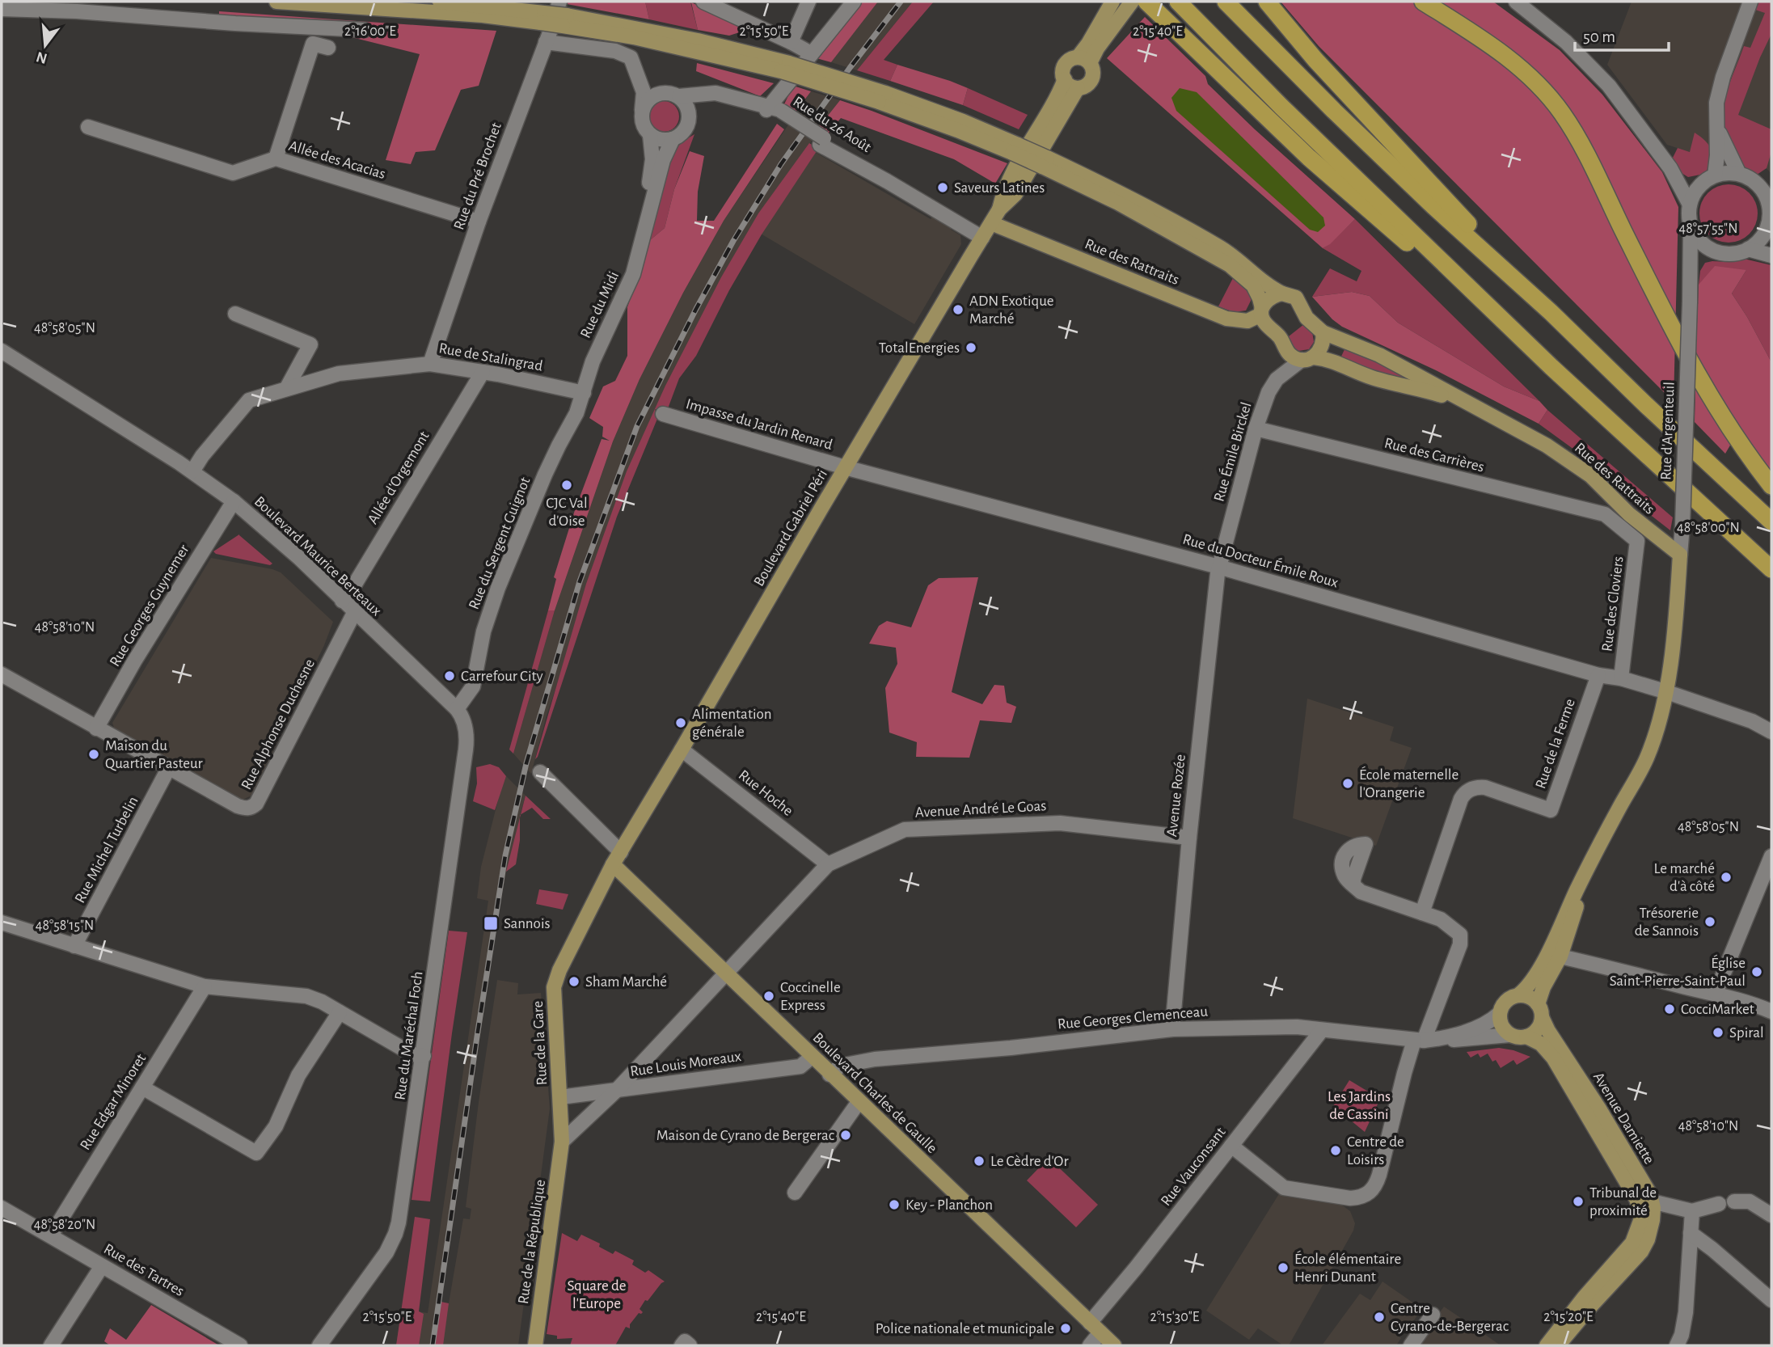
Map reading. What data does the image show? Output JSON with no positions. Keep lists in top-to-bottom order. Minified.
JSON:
{"streets":{"main road":["Rue des Rattraits","Rue d'Argenteuil","Boulevard Gabriel Péri","Rue de la Gare","Boulevard Charles de Gaulle","Avenue Damiette","Rue de la République"],"street":["Rue du 26 Août","Allée des Acacias","Rue du Pré Brochet","Rue du Midi","Rue de Stalingrad","Impasse du Jardin Renard","Rue Émile Birckel","Rue des Carrières","Allée d'Orgemont","Rue du Sergent Guignot","Boulevard Maurice Berteaux","Rue du Docteur Émile Roux","Rue des Cloviers","Rue Georges Guynemer","Rue Alphonse Duchesne","Rue de la Ferme","Rue Hoche","Avenue Rozée","Avenue André Le Goas","Rue Michel Turbelin","Rue Georges Clemenceau","Rue du Maréchal Foch","Rue Louis Moreaux","Rue Edgar Minoret","Rue Vauconsant","Rue des Tartres"]},"crossings":[["Rue du 26 Août","Rue du Midi"],["Rue du 26 Août","Boulevard Gabriel Péri"],["Allée des Acacias","Rue du Pré Brochet"],["Rue du Pré Brochet","Rue de Stalingrad"],["Rue des Rattraits","Rue d'Argenteuil"],["Rue des Rattraits","Rue Émile Birckel"],["Rue des Rattraits","Boulevard Gabriel Péri"],["Rue du Midi","Rue de Stalingrad"],["Rue du Midi","Rue du Sergent Guignot"],["Rue de Stalingrad","Allée d'Orgemont"],["Rue de Stalingrad","Rue du Sergent Guignot"],["Rue de Stalingrad","Boulevard Maurice Berteaux"],["Impasse du Jardin Renard","Boulevard Gabriel Péri"],["Impasse du Jardin Renard","Rue du Docteur Émile Roux"],["Rue d'Argenteuil","Rue du Docteur Émile Roux"],["Rue Émile Birckel","Rue des Carrières"],["Rue Émile Birckel","Rue du Docteur Émile Roux"],["Rue Émile Birckel","Avenue Rozée"],["Rue des Carrières","Rue des Cloviers"],["Allée d'Orgemont","Boulevard Maurice Berteaux"],["Boulevard Gabriel Péri","Rue du Docteur Émile Roux"],["Boulevard Gabriel Péri","Rue Hoche"],["Boulevard Gabriel Péri","Rue de la Gare"],["Boulevard Gabriel Péri","Boulevard Charles de Gaulle"],["Rue du Sergent Guignot","Boulevard Maurice Berteaux"],["Rue du Sergent Guignot","Rue du Maréchal Foch"],["Boulevard Maurice Berteaux","Rue Georges Guynemer"],["Boulevard Maurice Berteaux","Rue Alphonse Duchesne"],["Boulevard Maurice Berteaux","Rue du Maréchal Foch"],["Rue du Docteur Émile Roux","Rue des Cloviers"],["Rue du Docteur Émile Roux","Rue de la Ferme"],["Rue du Docteur Émile Roux","Avenue Rozée"],["Rue Georges Guynemer","Rue Alphonse Duchesne"],["Rue Alphonse Duchesne","Rue Michel Turbelin"],["Rue Hoche","Avenue André Le Goas"],["Avenue Rozée","Avenue André Le Goas"],["Avenue Rozée","Rue Georges Clemenceau"],["Avenue André Le Goas","Rue Louis Moreaux"],["Avenue André Le Goas","Boulevard Charles de Gaulle"],["Rue Georges Clemenceau","Boulevard Charles de Gaulle"],["Rue Georges Clemenceau","Avenue Damiette"],["Rue Georges Clemenceau","Rue Vauconsant"],["Rue de la Gare","Rue Louis Moreaux"],["Rue de la Gare","Boulevard Charles de Gaulle"],["Rue de la Gare","Rue de la République"],["Rue Louis Moreaux","Boulevard Charles de Gaulle"],["Rue Louis Moreaux","Rue de la République"],["Boulevard Charles de Gaulle","Rue Vauconsant"],["Rue Edgar Minoret","Rue des Tartres"]],"parks":["Les Jardins de Cassini","Square de l'Europe"],"places":{"other":["Saveurs Latines","ADN Exotique Marché","TotalEnergies","CJC Val d'Oise","Carrefour City","Alimentation générale","Maison du Quartier Pasteur","École maternelle l'Orangerie","Le marché d'à côté","Trésorerie de Sannois","Église Saint-Pierre-Saint-Paul","Sham Marché","Coccinelle Express","CocciMarket","Spiral","Maison de Cyrano de Bergerac","Centre de Loisirs","Le Cèdre d'Or","Tribunal de proximité","Key - Planchon","École élémentaire Henri Dunant","Centre Cyrano-de-Bergerac","Police nationale et municipale"],"transit":["Sannois"]},"scale_bar":"50 m","north":"bottom","coordinates":["2°16'00\"E","2°15'50\"E","2°15'40\"E","48°57'55\"N","48°58'05\"N","48°58'00\"N","48°58'10\"N","48°58'15\"N","48°58'20\"N","2°15'30\"E","2°15'20\"E"]}
